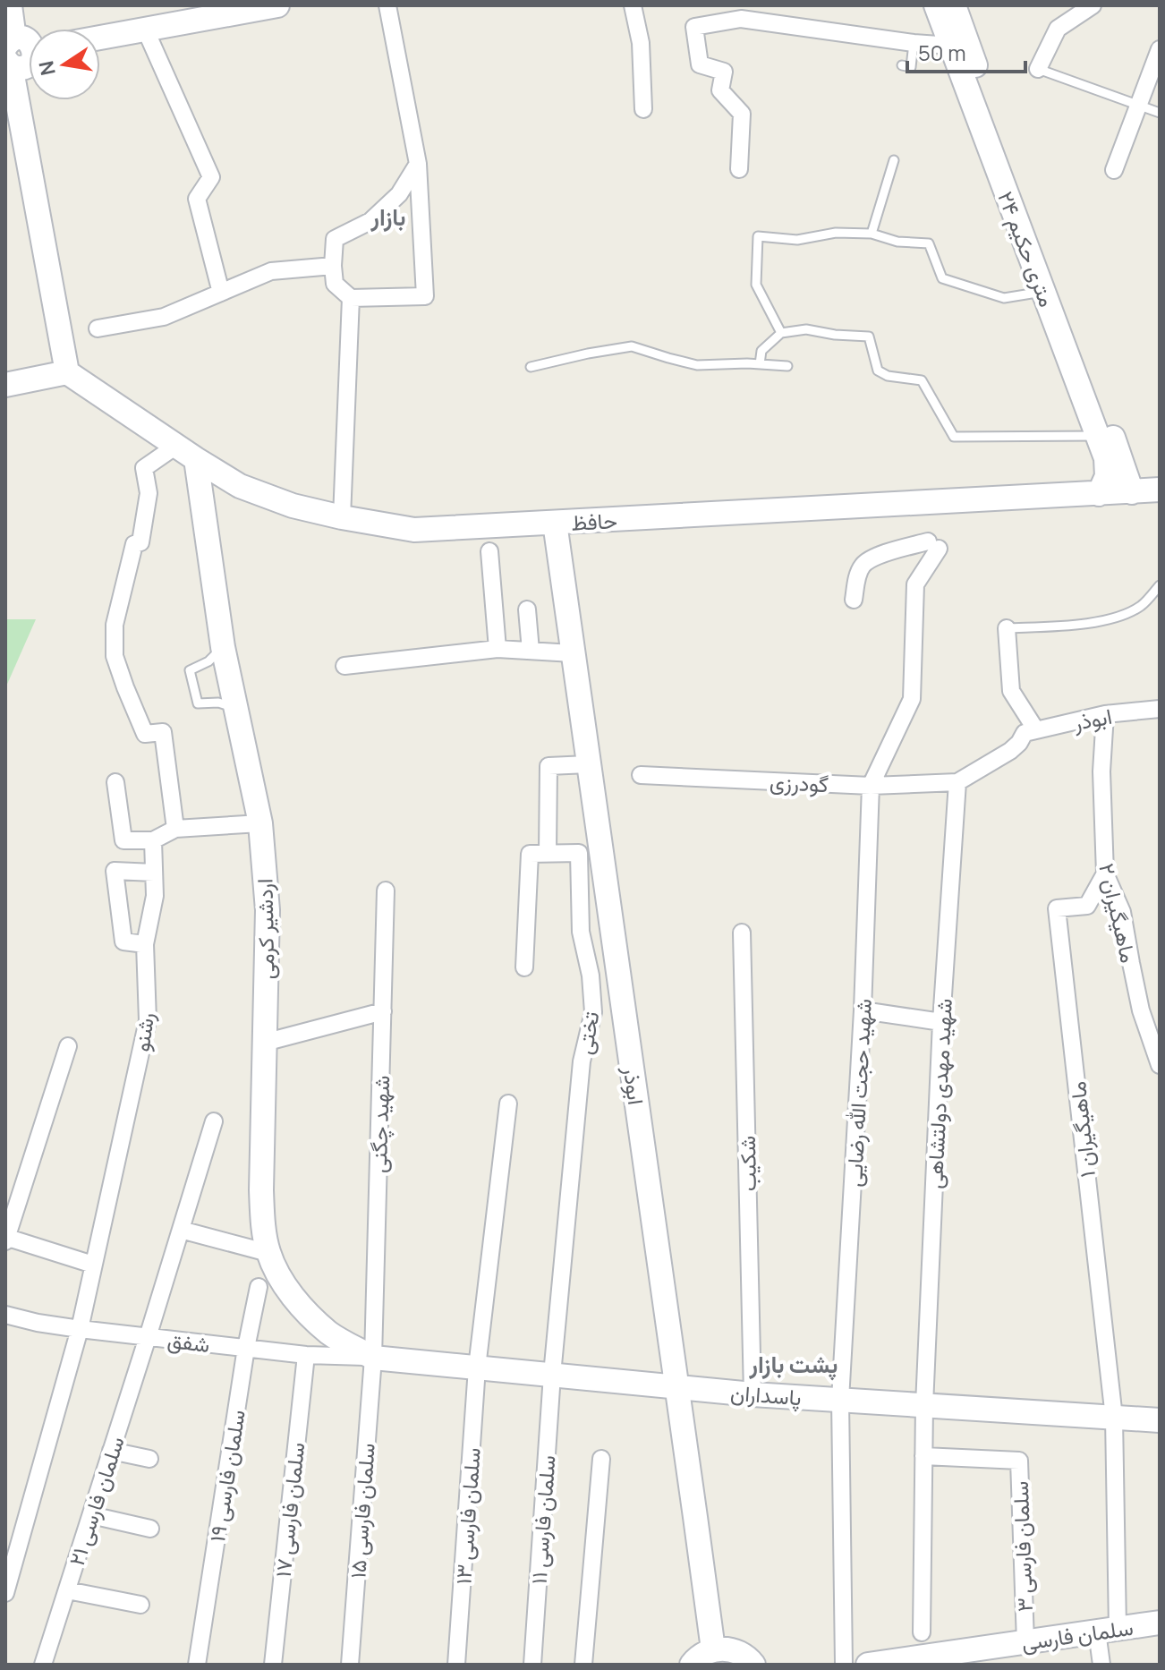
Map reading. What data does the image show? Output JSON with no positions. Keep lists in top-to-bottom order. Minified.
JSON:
{"streets":{"main road":["۲۴ متری حکیم","حافظ","ابوذر","اردشیر کرمی","پاسداران","سلمان فارسی"],"street":["گودرزی","ماهیگیران ۲","رشنو","تختی","شهید حجت الله رضایی","شهید مهدی دولتشاهی","شهید چگنی","ماهیگیران ۱","شکیب","شفق","سلمان فارسی ۱۹","سلمان فارسی ۲۱","سلمان فارسی ۱۷","سلمان فارسی ۱۵","سلمان فارسی ۱۳","سلمان فارسی ۱۱","سلمان فارسی ۳"]},"crossings":[["۲۴ متری حکیم","حافظ"],["حافظ","ابوذر"],["حافظ","اردشیر کرمی"],["ابوذر","گودرزی"],["ابوذر","ماهیگیران ۲"],["ابوذر","شهید مهدی دولتشاهی"],["ابوذر","پاسداران"],["گودرزی","شهید حجت الله رضایی"],["گودرزی","شهید مهدی دولتشاهی"],["ماهیگیران ۲","ماهیگیران ۱"],["اردشیر کرمی","شهید چگنی"],["اردشیر کرمی","شفق"],["اردشیر کرمی","پاسداران"],["اردشیر کرمی","سلمان فارسی ۱۵"],["رشنو","شفق"],["تختی","پاسداران"],["تختی","سلمان فارسی ۱۱"],["شهید حجت الله رضایی","پاسداران"],["شهید مهدی دولتشاهی","پاسداران"],["شهید مهدی دولتشاهی","سلمان فارسی ۳"],["شهید چگنی","شفق"],["شهید چگنی","پاسداران"],["شهید چگنی","سلمان فارسی ۱۵"],["ماهیگیران ۱","پاسداران"],["شکیب","پاسداران"],["شفق","پاسداران"],["شفق","سلمان فارسی ۱۹"],["شفق","سلمان فارسی ۲۱"],["شفق","سلمان فارسی ۱۷"],["شفق","سلمان فارسی ۱۵"],["پاسداران","سلمان فارسی ۱۵"],["پاسداران","سلمان فارسی ۱۳"],["پاسداران","سلمان فارسی ۱۱"],["سلمان فارسی ۳","سلمان فارسی"]],"districts":["بازار","پشت بازار"],"scale_bar":"50 m","north":"left"}
